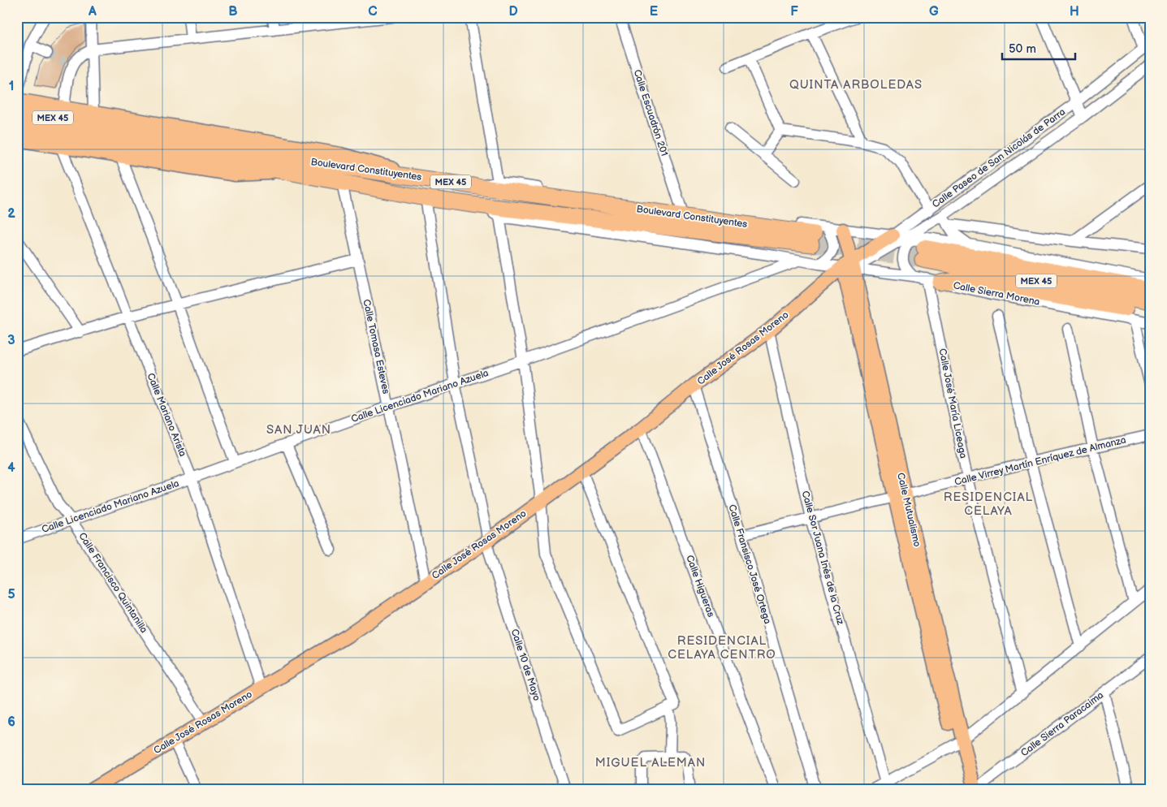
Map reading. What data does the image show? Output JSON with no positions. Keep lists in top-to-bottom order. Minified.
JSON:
{"streets":{"highway":["MEX 45","Boulevard Constituyentes"],"main road":["Calle Paseo de San Nicolás de Parra","Calle José Rosas Moreno","Calle Mutualismo"],"street":["Calle Escuadrón 201","Calle Sierra Morena","Calle Tomasa Esteves","Calle Licenciado Mariano Azuela","Calle José María Liceaga","Calle Mariano Arista","Calle Virrey Martín Enríquez de Almanza","Calle Sor Juana Inés de la Cruz","Calle Fransisco José Ortega","Calle Francisco Quintanilla","Calle Higueras","Calle 10 de Mayo","Calle Sierra Paracaima"]},"crossings":[["Calle Paseo de San Nicolás de Parra","Calle Sierra Morena"],["Calle Paseo de San Nicolás de Parra","Calle José Rosas Moreno"],["Calle Paseo de San Nicolás de Parra","Calle Mutualismo"],["Boulevard Constituyentes","Calle Tomasa Esteves"],["Boulevard Constituyentes","Calle 10 de Mayo"],["Calle Sierra Morena","Calle José Rosas Moreno"],["Calle Sierra Morena","Calle Licenciado Mariano Azuela"],["Calle Sierra Morena","Calle José María Liceaga"],["Calle Sierra Morena","Calle Mutualismo"],["Calle Tomasa Esteves","Calle José Rosas Moreno"],["Calle Tomasa Esteves","Calle Licenciado Mariano Azuela"],["Calle José Rosas Moreno","Calle Mariano Arista"],["Calle José Rosas Moreno","Calle Mutualismo"],["Calle José Rosas Moreno","Calle Sor Juana Inés de la Cruz"],["Calle José Rosas Moreno","Calle Fransisco José Ortega"],["Calle José Rosas Moreno","Calle Francisco Quintanilla"],["Calle José Rosas Moreno","Calle Higueras"],["Calle José Rosas Moreno","Calle 10 de Mayo"],["Calle Licenciado Mariano Azuela","Calle Mariano Arista"],["Calle Licenciado Mariano Azuela","Calle Francisco Quintanilla"],["Calle Licenciado Mariano Azuela","Calle 10 de Mayo"],["Calle José María Liceaga","Calle Virrey Martín Enríquez de Almanza"],["Calle Virrey Martín Enríquez de Almanza","Calle Mutualismo"],["Calle Virrey Martín Enríquez de Almanza","Calle Sor Juana Inés de la Cruz"],["Calle Virrey Martín Enríquez de Almanza","Calle Fransisco José Ortega"],["Calle Mutualismo","Calle Sierra Paracaima"]],"districts":["QUINTA ARBOLEDAS","SAN JUAN","RESIDENCIAL CELAYA","RESIDENCIAL CELAYA CENTRO","MIGUEL ALEMAN"],"scale_bar":"50 m","grid":{"columns":["A","B","C","D","E","F","G","H"],"rows":["1","2","3","4","5","6"]}}
